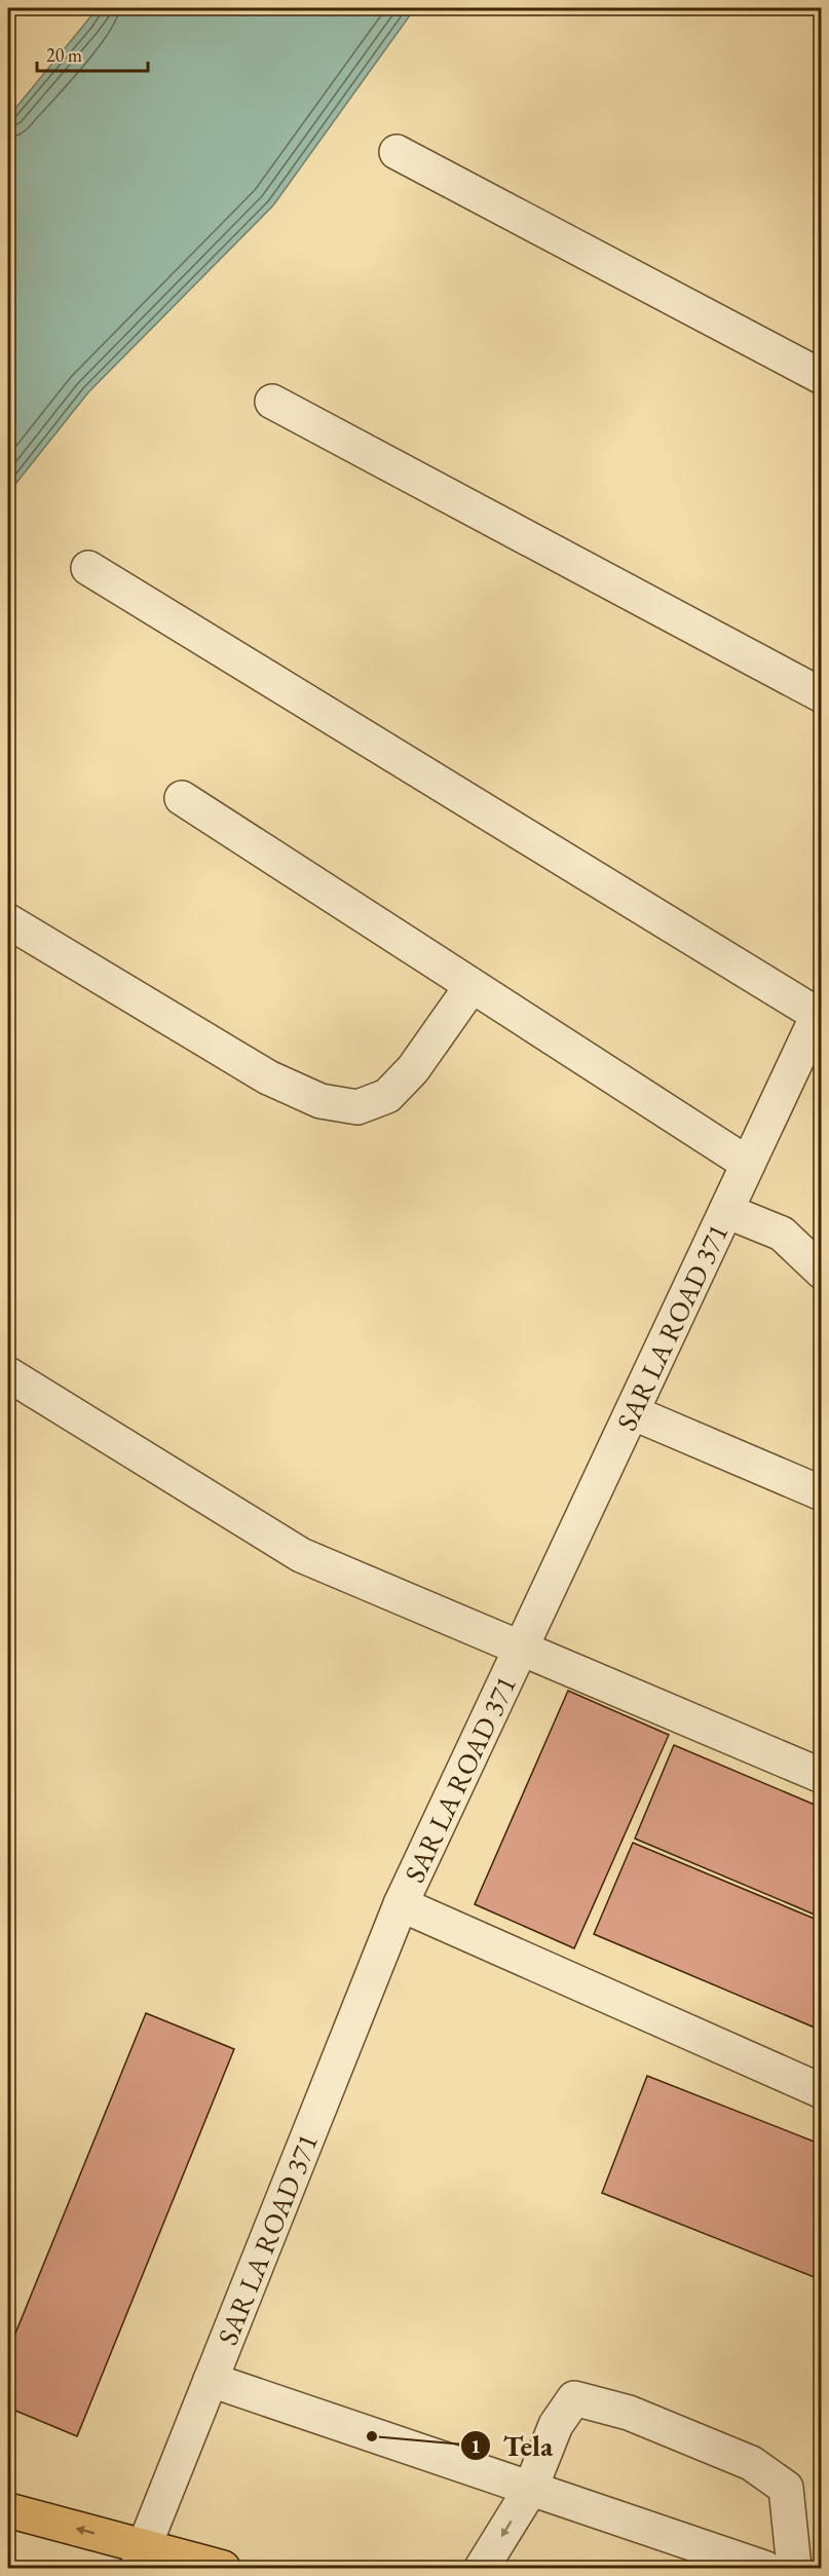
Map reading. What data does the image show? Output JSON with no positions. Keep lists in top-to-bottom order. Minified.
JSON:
{"streets":{"street":["SAR LA ROAD 371"]},"places":["Tela"],"scale_bar":"20 m"}
